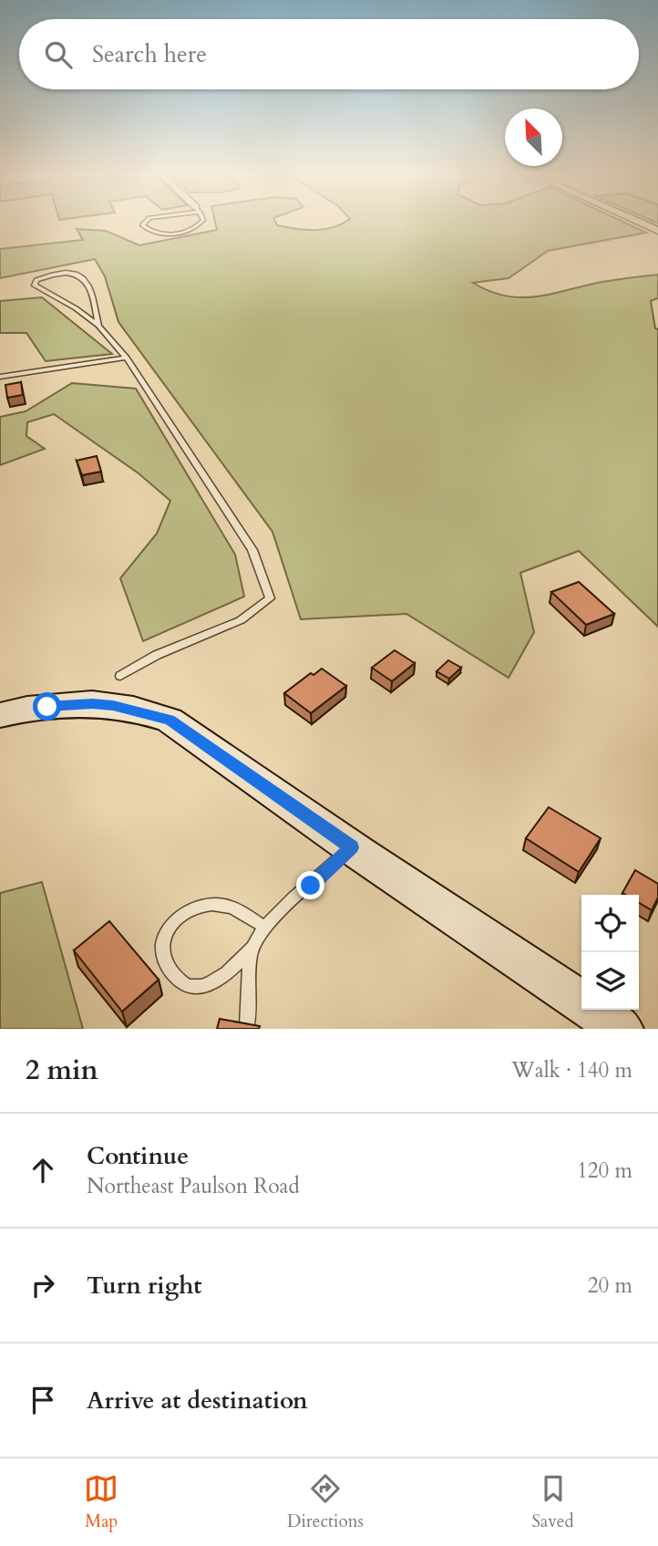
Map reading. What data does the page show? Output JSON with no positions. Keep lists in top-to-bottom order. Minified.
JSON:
{"north":"top left","page":{"search":"Search here","heading":["2 min","Walk · 140 m"],"list":[["Continue","Northeast Paulson Road","120 m"],["Turn right","20 m"],"Arrive at destination"],"nav":["Map","Directions","Saved"]}}
